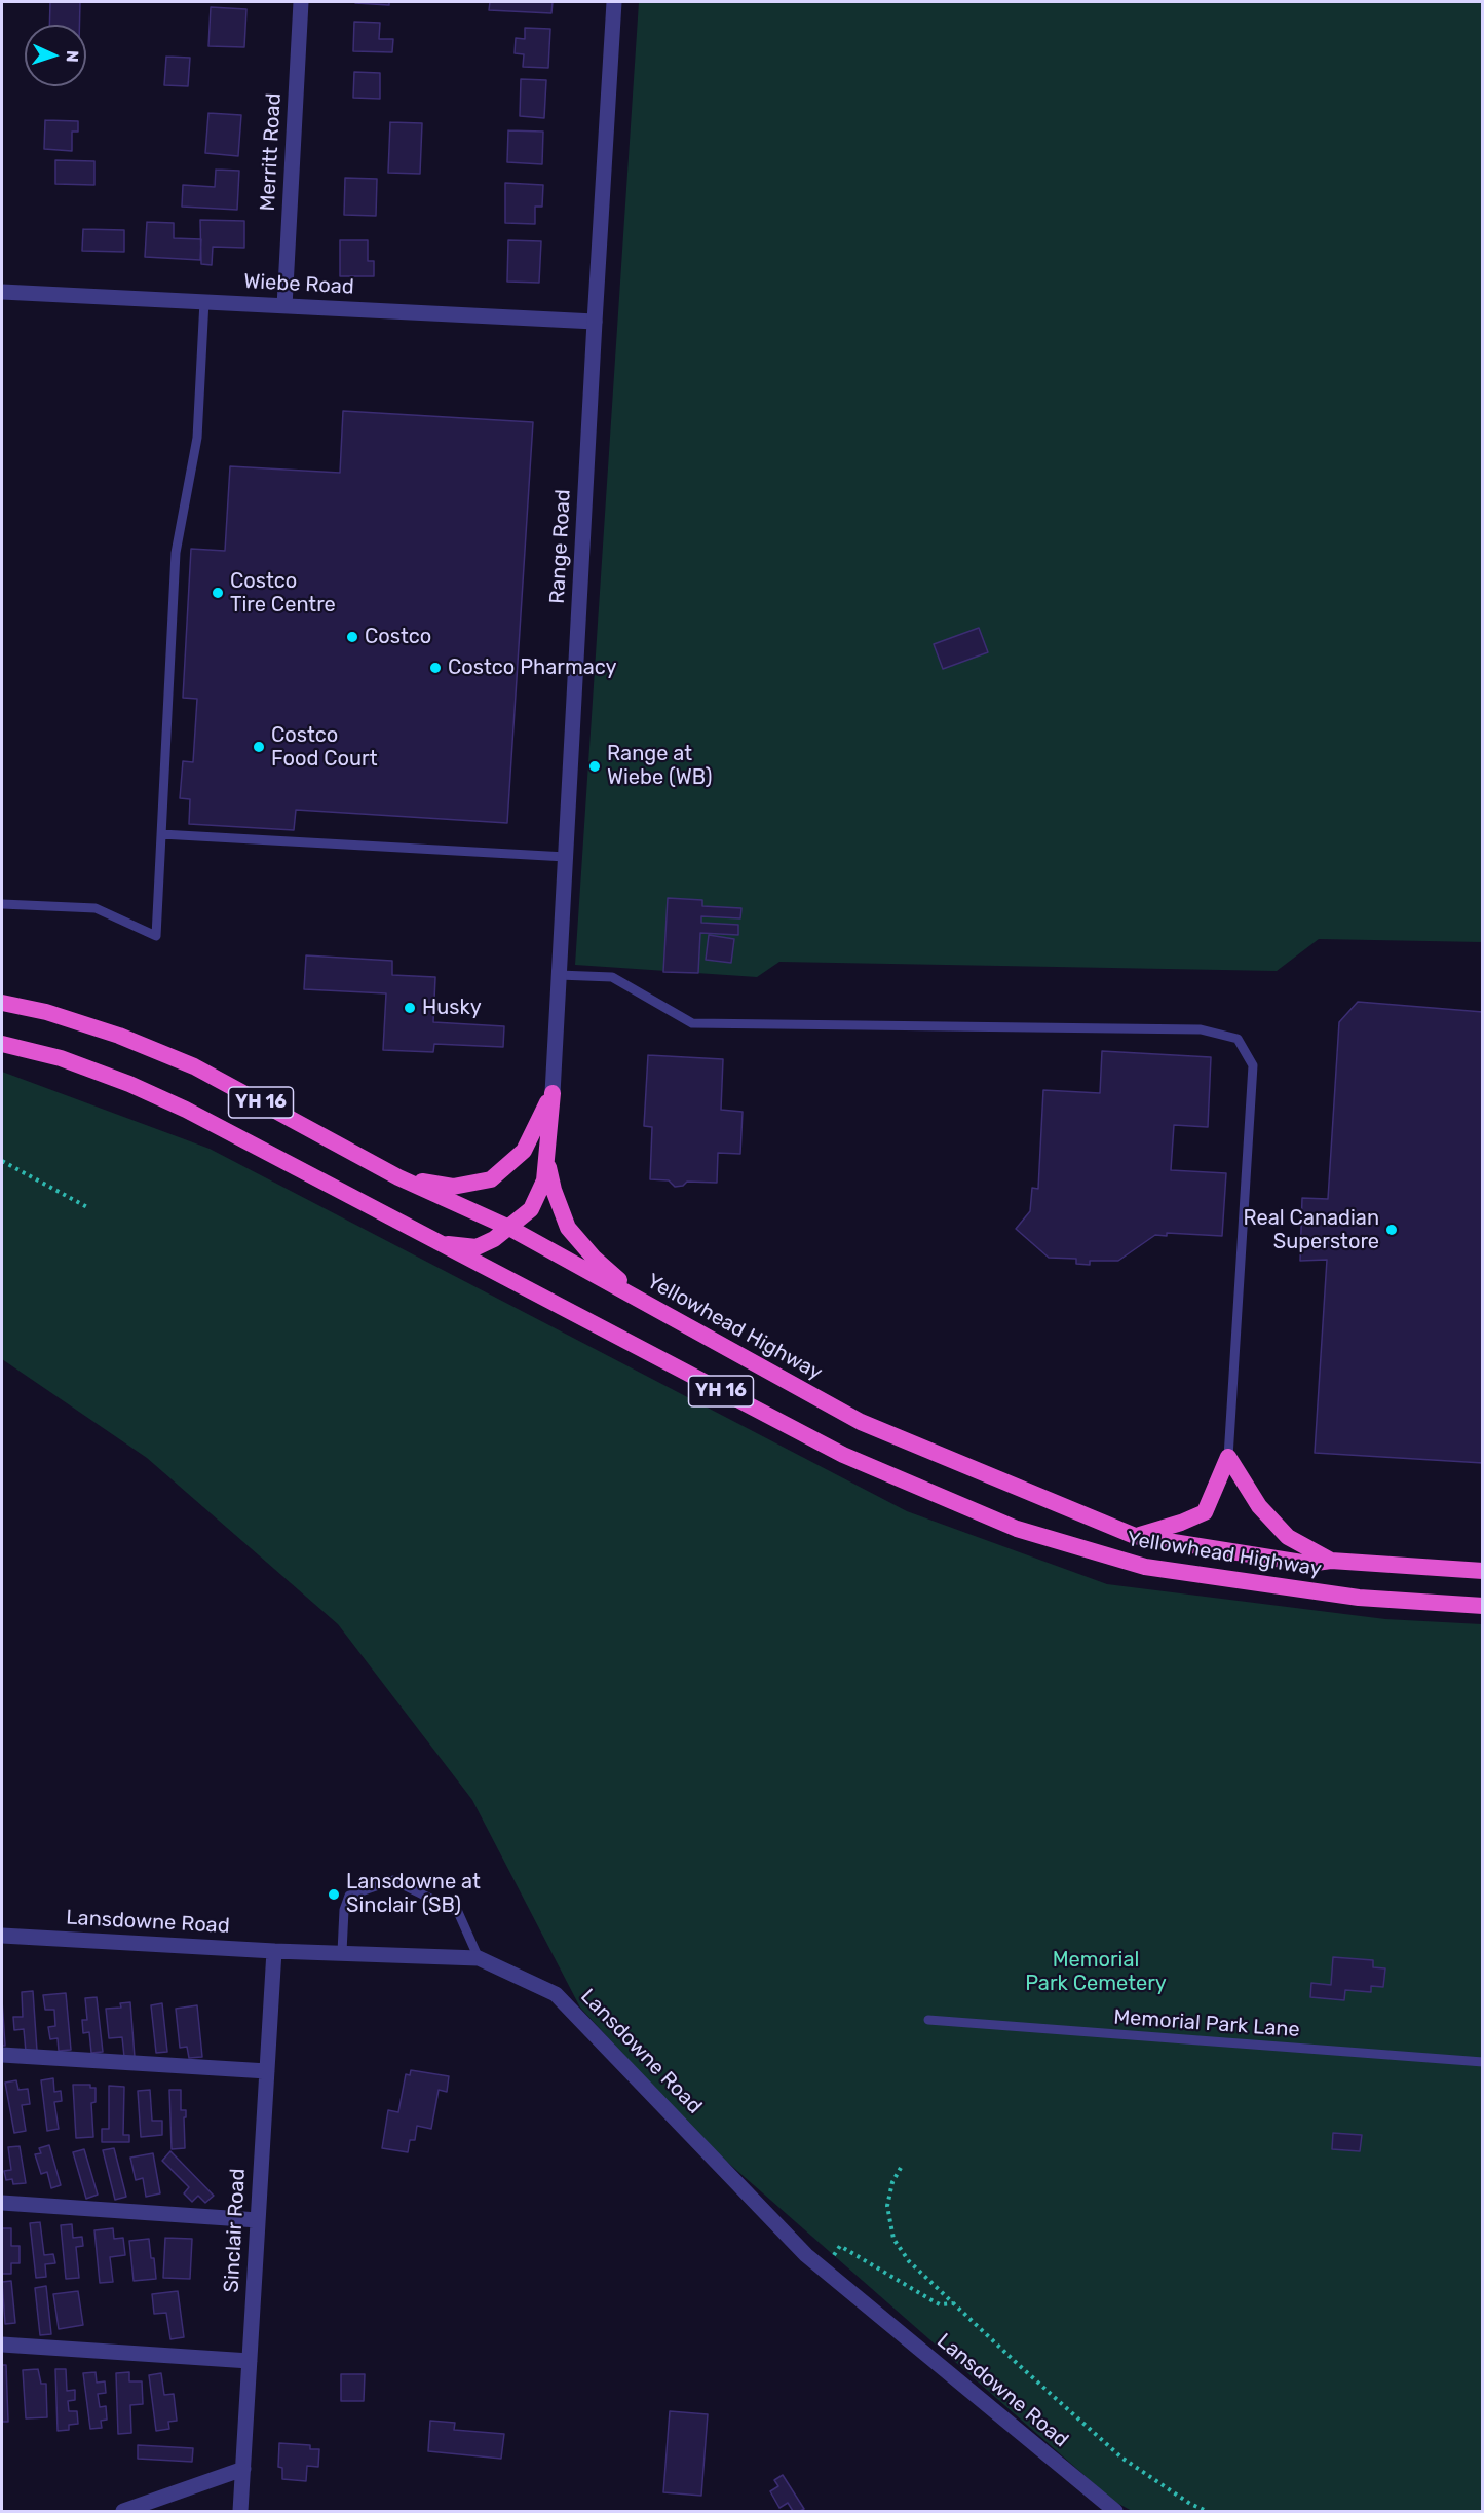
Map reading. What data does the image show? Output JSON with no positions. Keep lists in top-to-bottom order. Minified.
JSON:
{"streets":{"highway":["YH 16","Yellowhead Highway"],"street":["Merritt Road","Wiebe Road","Range Road","Lansdowne Road","Sinclair Road"],"lane":["Memorial Park Lane"]},"crossings":[["Merritt Road","Wiebe Road"],["Wiebe Road","Range Road"],["Lansdowne Road","Sinclair Road"]],"parks":["Memorial Park Cemetery"],"places":["Costco Tire Centre","Costco","Costco Pharmacy","Costco Food Court","Range at Wiebe (WB)","Husky","Real Canadian Superstore","Lansdowne at Sinclair (SB)"],"north":"right"}
